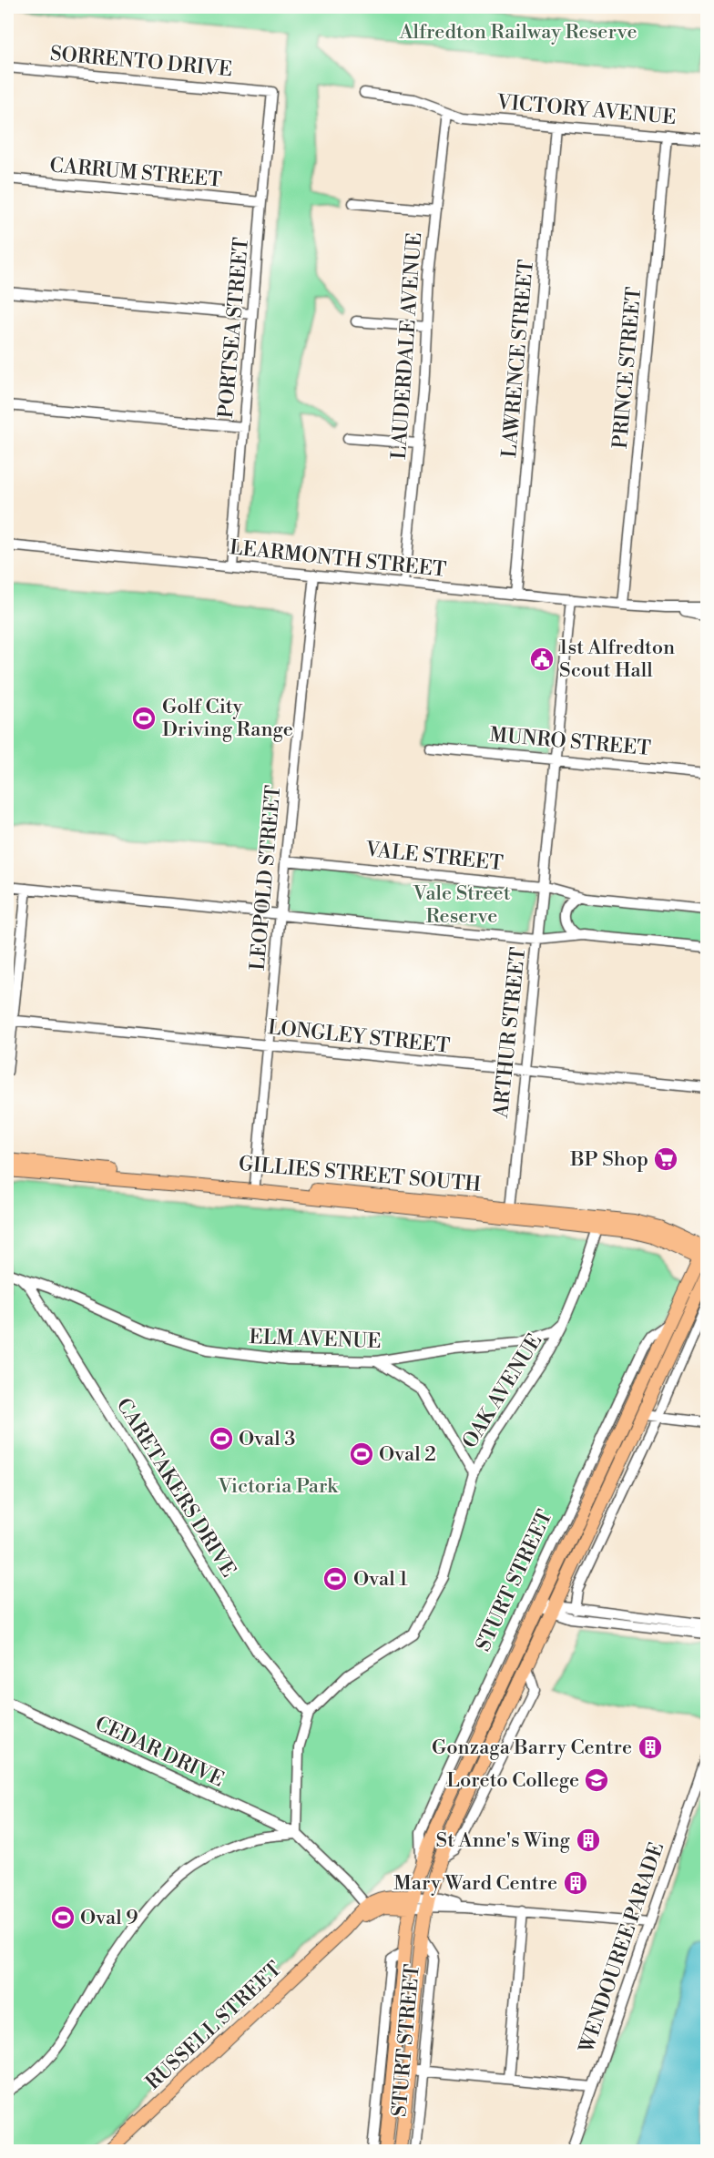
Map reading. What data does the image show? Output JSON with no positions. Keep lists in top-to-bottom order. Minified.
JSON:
{"streets":{"main road":["GILLIES STREET SOUTH","STURT STREET","RUSSELL STREET"],"street":["SORRENTO DRIVE","VICTORY AVENUE","CARRUM STREET","PORTSEA STREET","LAUDERDALE AVENUE","LAWRENCE STREET","PRINCE STREET","LEARMONTH STREET","MUNRO STREET","VALE STREET","LEOPOLD STREET","ARTHUR STREET","LONGLEY STREET","ELM AVENUE","OAK AVENUE","CARETAKERS DRIVE","CEDAR DRIVE","WENDOUREE PARADE"]},"crossings":[["SORRENTO DRIVE","PORTSEA STREET"],["VICTORY AVENUE","LAUDERDALE AVENUE"],["VICTORY AVENUE","LAWRENCE STREET"],["VICTORY AVENUE","PRINCE STREET"],["CARRUM STREET","PORTSEA STREET"],["PORTSEA STREET","LEARMONTH STREET"],["LAUDERDALE AVENUE","LEARMONTH STREET"],["LAWRENCE STREET","LEARMONTH STREET"],["PRINCE STREET","LEARMONTH STREET"],["LEARMONTH STREET","LEOPOLD STREET"],["LEARMONTH STREET","ARTHUR STREET"],["MUNRO STREET","ARTHUR STREET"],["VALE STREET","LEOPOLD STREET"],["VALE STREET","ARTHUR STREET"],["LEOPOLD STREET","LONGLEY STREET"],["LEOPOLD STREET","GILLIES STREET SOUTH"],["ARTHUR STREET","LONGLEY STREET"],["ARTHUR STREET","GILLIES STREET SOUTH"],["GILLIES STREET SOUTH","STURT STREET"],["ELM AVENUE","OAK AVENUE"],["ELM AVENUE","CARETAKERS DRIVE"],["OAK AVENUE","CARETAKERS DRIVE"],["OAK AVENUE","CEDAR DRIVE"],["STURT STREET","RUSSELL STREET"],["WENDOUREE PARADE","RUSSELL STREET"]],"parks":["Alfredton Railway Reserve","Vale Street Reserve","Victoria Park"],"places":{"public building":["1st Alfredton Scout Hall"],"sports":["Golf City Driving Range","Oval 3","Oval 2","Oval 1","Oval 9"],"supermarket":["BP Shop"],"building":["Gonzaga Barry Centre","St Anne's Wing","Mary Ward Centre"],"school or university":["Loreto College"]}}
